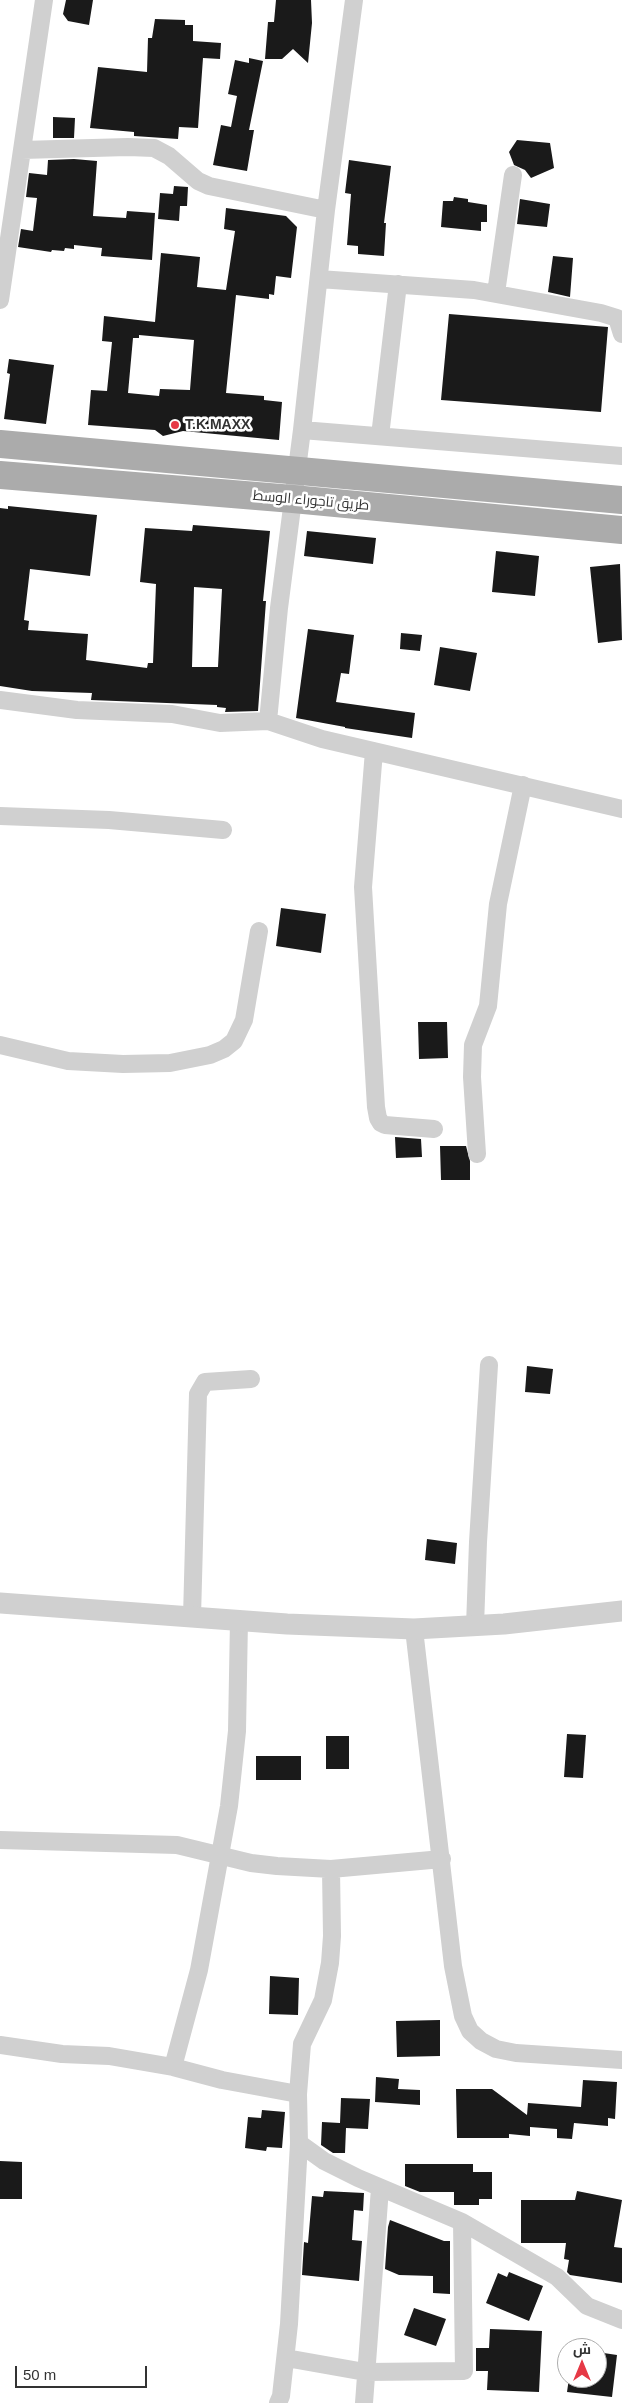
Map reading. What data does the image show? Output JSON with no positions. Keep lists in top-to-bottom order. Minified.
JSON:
{"streets":{"main road":["طريق تاجوراء الوسط"]},"places":["T.K.MAXX"],"scale_bar":"50 m","north":"top"}
